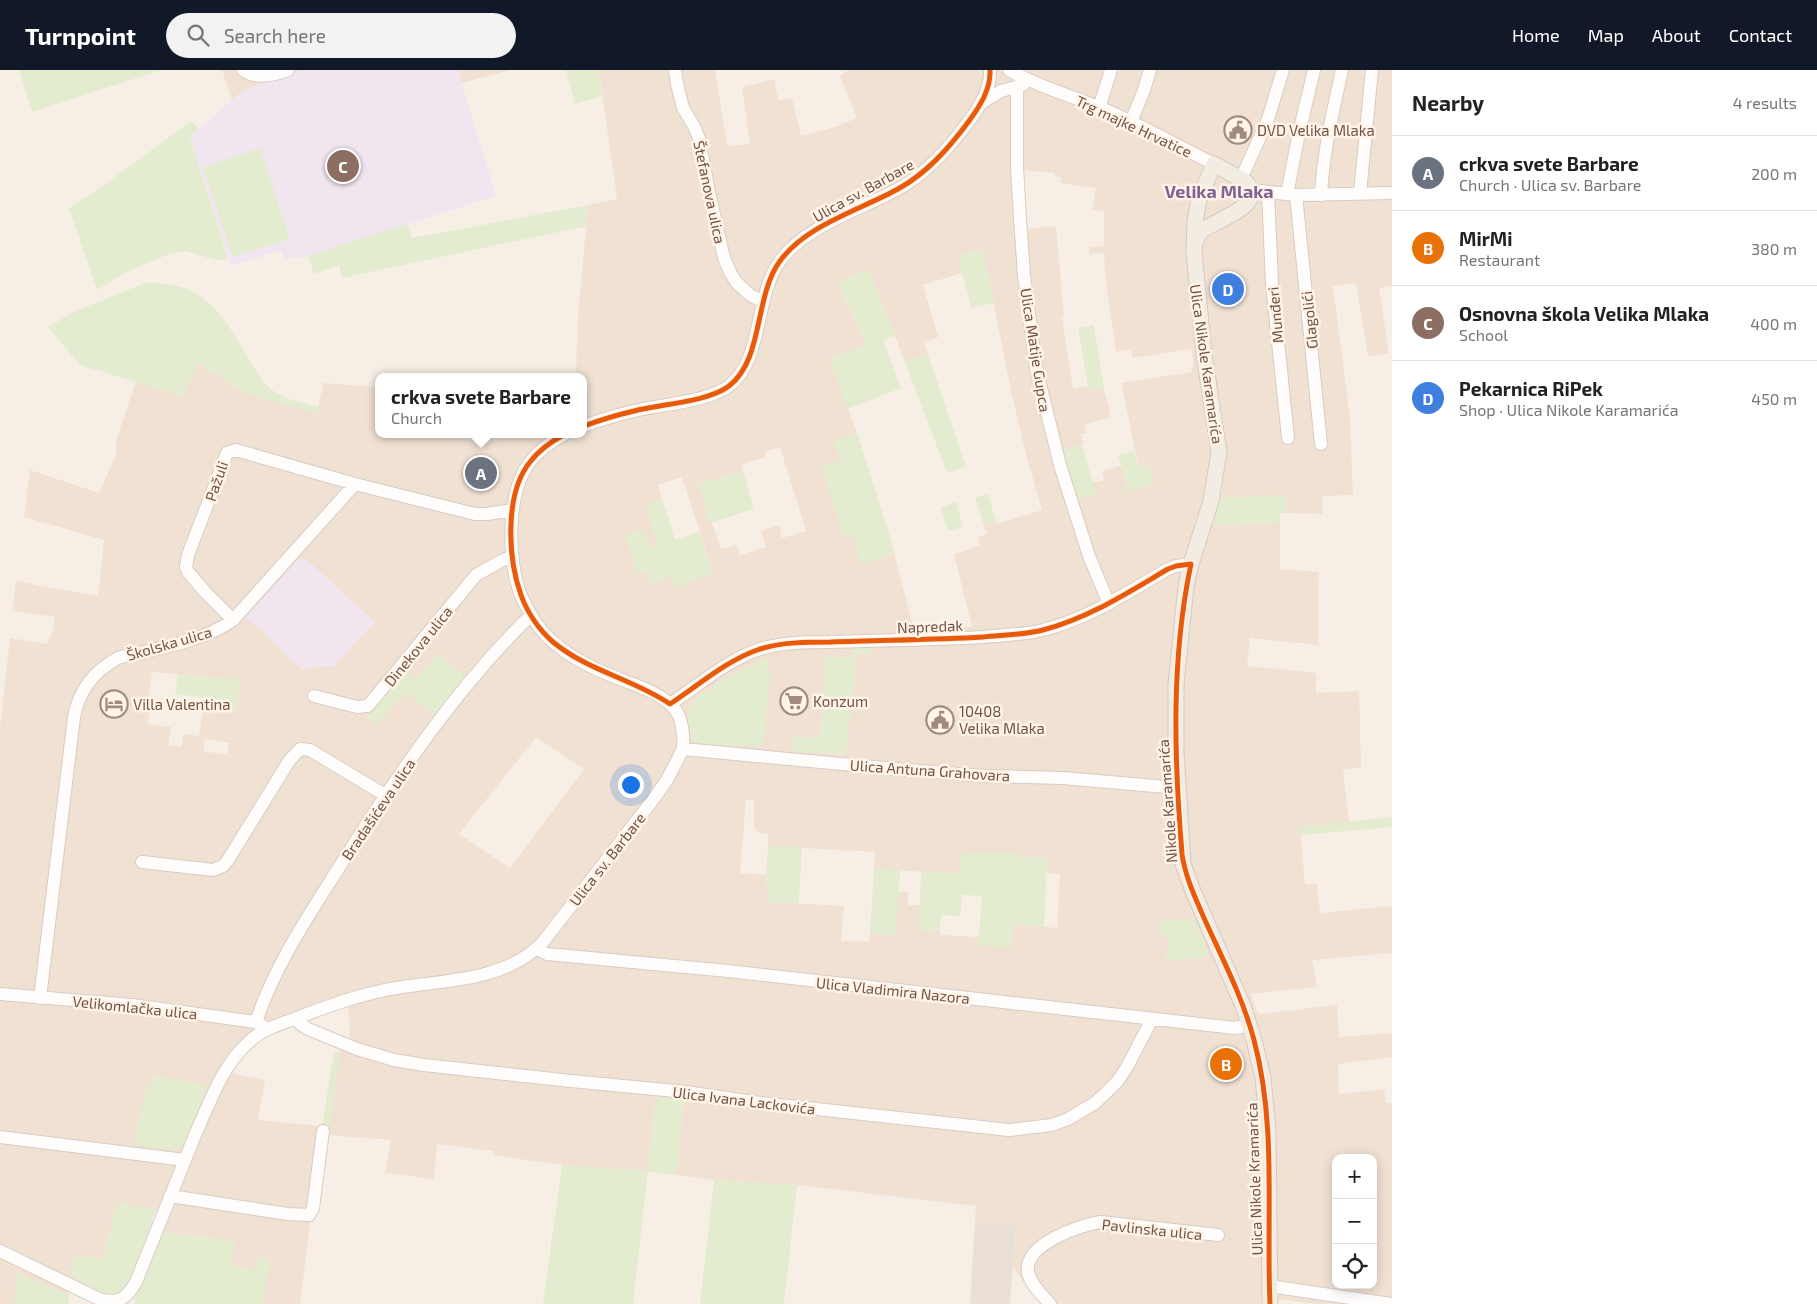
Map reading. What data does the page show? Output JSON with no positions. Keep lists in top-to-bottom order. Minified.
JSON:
{"streets":{"main road":["Trg majke Hrvatice","Ulica Nikole Karamarića","Nikole Karamarića","Ulica Nikole Kramarića"],"street":["Ulica sv. Barbare","Štefanova ulica","Munđeri","Glagolići","Ulica Matije Gupca","Pažuli","Napredak","Školska ulica","Dinekova ulica","Ulica Antuna Grahovara","Bradašićeva ulica","Ulica Vladimira Nazora","Velikomlačka ulica","Ulica Ivana Lackovića","Pavlinska ulica"]},"crossings":[["Trg majke Hrvatice","Ulica sv. Barbare"],["Trg majke Hrvatice","Ulica Nikole Karamarića"],["Ulica sv. Barbare","Štefanova ulica"],["Ulica sv. Barbare","Ulica Matije Gupca"],["Ulica sv. Barbare","Ulica Antuna Grahovara"],["Ulica sv. Barbare","Ulica Vladimira Nazora"],["Ulica sv. Barbare","Ulica Ivana Lackovića"],["Ulica Matije Gupca","Napredak"],["Ulica Nikole Karamarića","Napredak"],["Ulica Nikole Karamarića","Nikole Karamarića"],["Pažuli","Školska ulica"],["Napredak","Nikole Karamarića"],["Školska ulica","Velikomlačka ulica"],["Ulica Antuna Grahovara","Nikole Karamarića"],["Nikole Karamarića","Ulica Vladimira Nazora"],["Nikole Karamarića","Ulica Nikole Kramarića"],["Bradašićeva ulica","Velikomlačka ulica"],["Ulica Vladimira Nazora","Ulica Ivana Lackovića"],["Ulica Vladimira Nazora","Ulica Nikole Kramarića"]],"districts":["Velika Mlaka"],"places":{"public building":["DVD Velika Mlaka","10408 Velika Mlaka"],"supermarket":["Konzum"],"hotel":["Villa Valentina"]},"page":{"header":"Turnpoint","search":"Search here","nav":["Home","Map","About","Contact"],"heading":["Nearby","4 results"],"list":[{"mark":"A","name":"crkva svete Barbare","note":"Church · Ulica sv. Barbare","value":"200 m"},{"mark":"B","name":"MirMi","note":"Restaurant","value":"380 m"},{"mark":"C","name":"Osnovna škola Velika Mlaka","note":"School","value":"400 m"},{"mark":"D","name":"Pekarnica RiPek","note":"Shop · Ulica Nikole Karamarića","value":"450 m"}],"pins":["C","D","A","B"],"popup":["crkva svete Barbare","Church"],"map_buttons":["+","−"]}}
